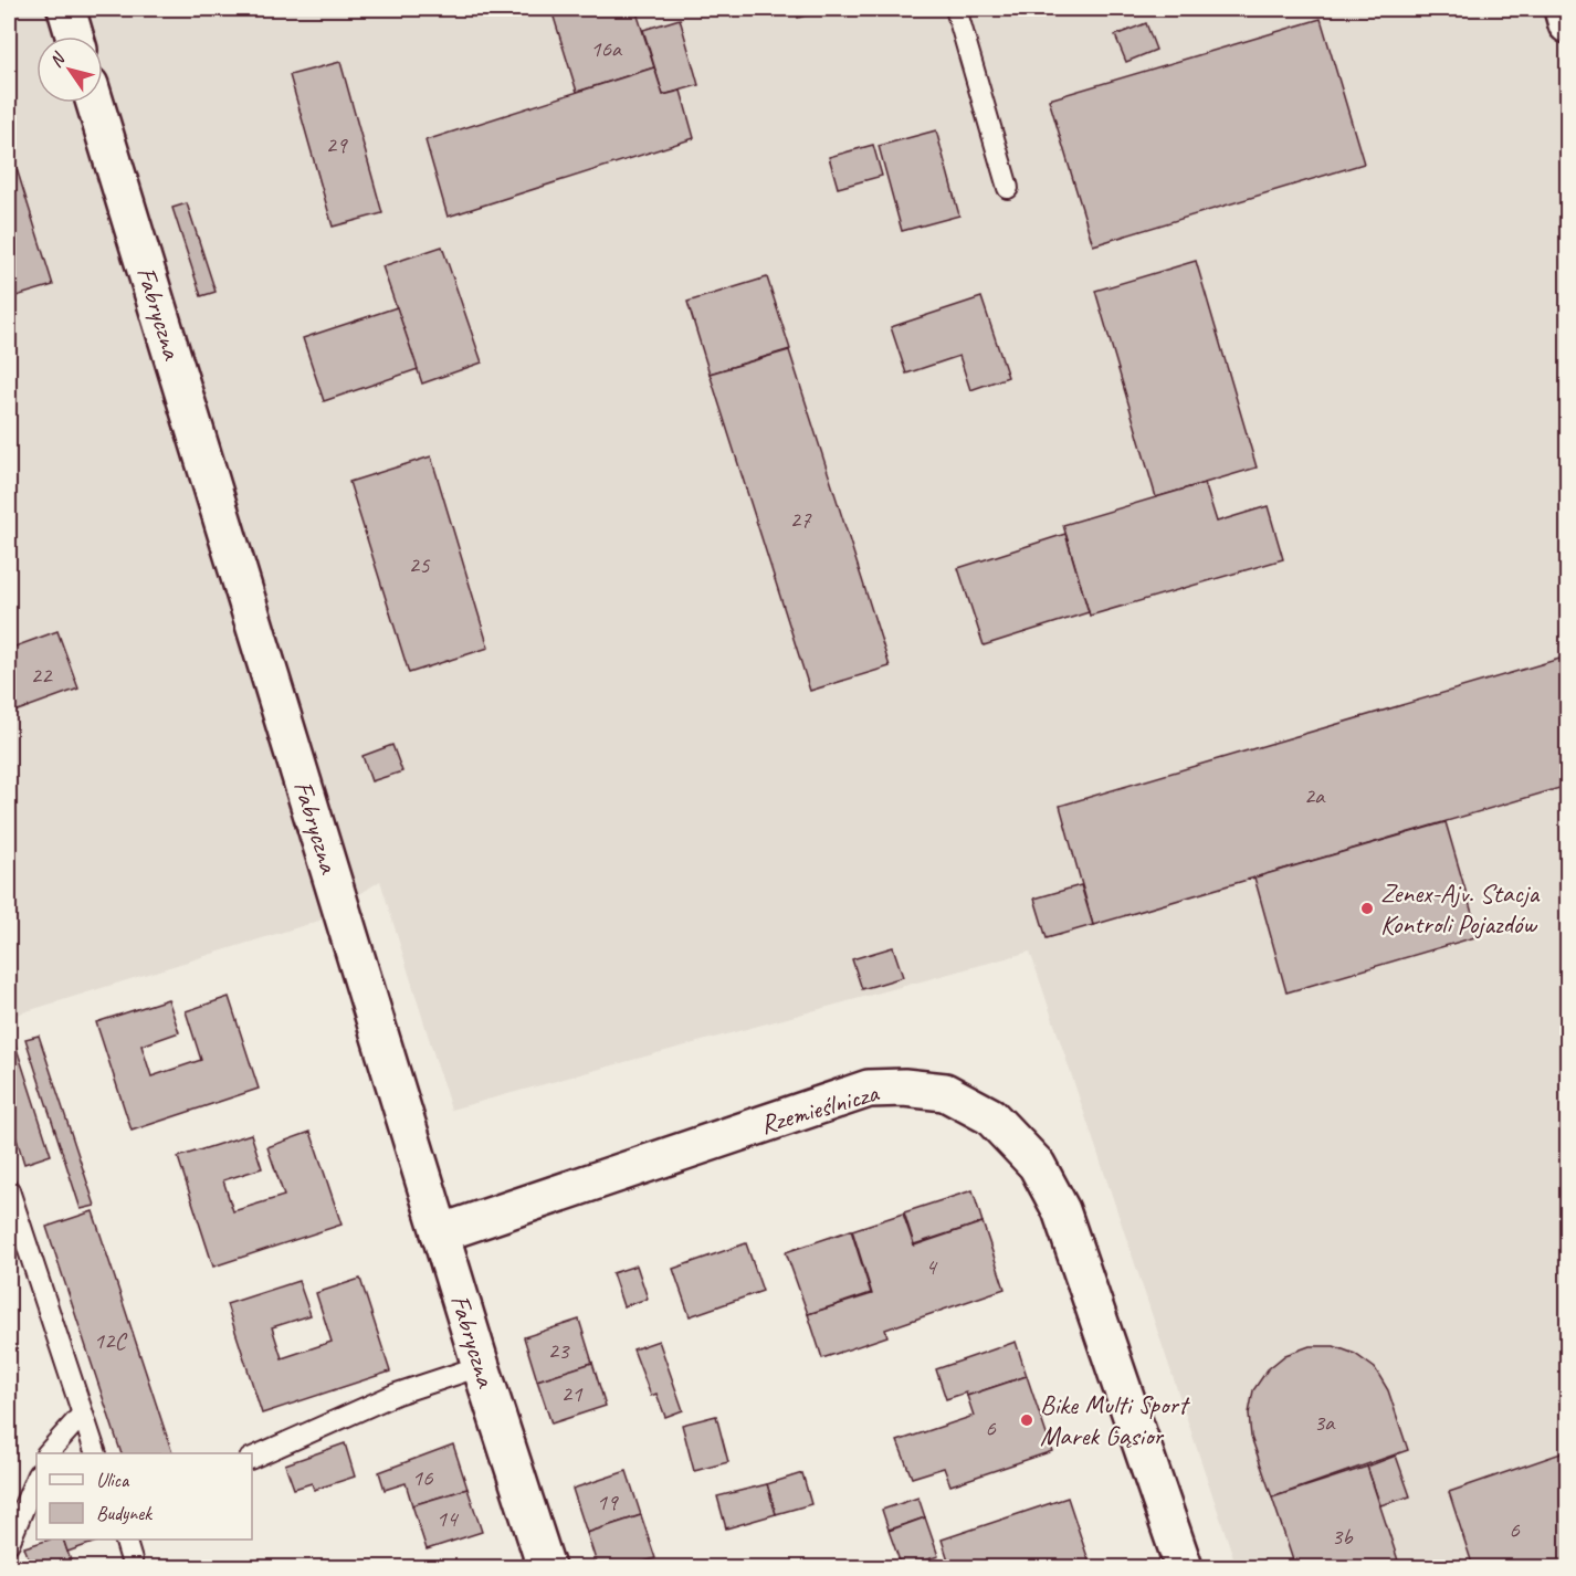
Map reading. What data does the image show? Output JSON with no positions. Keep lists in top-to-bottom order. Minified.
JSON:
{"streets":{"street":["Fabryczna","Rzemieślnicza"]},"crossings":[["Fabryczna","Rzemieślnicza"]],"places":["Zenex-Ajv. Stacja Kontroli Pojazdów","Bike Multi Sport Marek Gąsior"],"house_numbers":["16a","29","27","25","22","2a","4","12C","23","21","3a","6","16","19","14","6","3b"],"legend":["Ulica","Budynek"],"north":"top left"}
